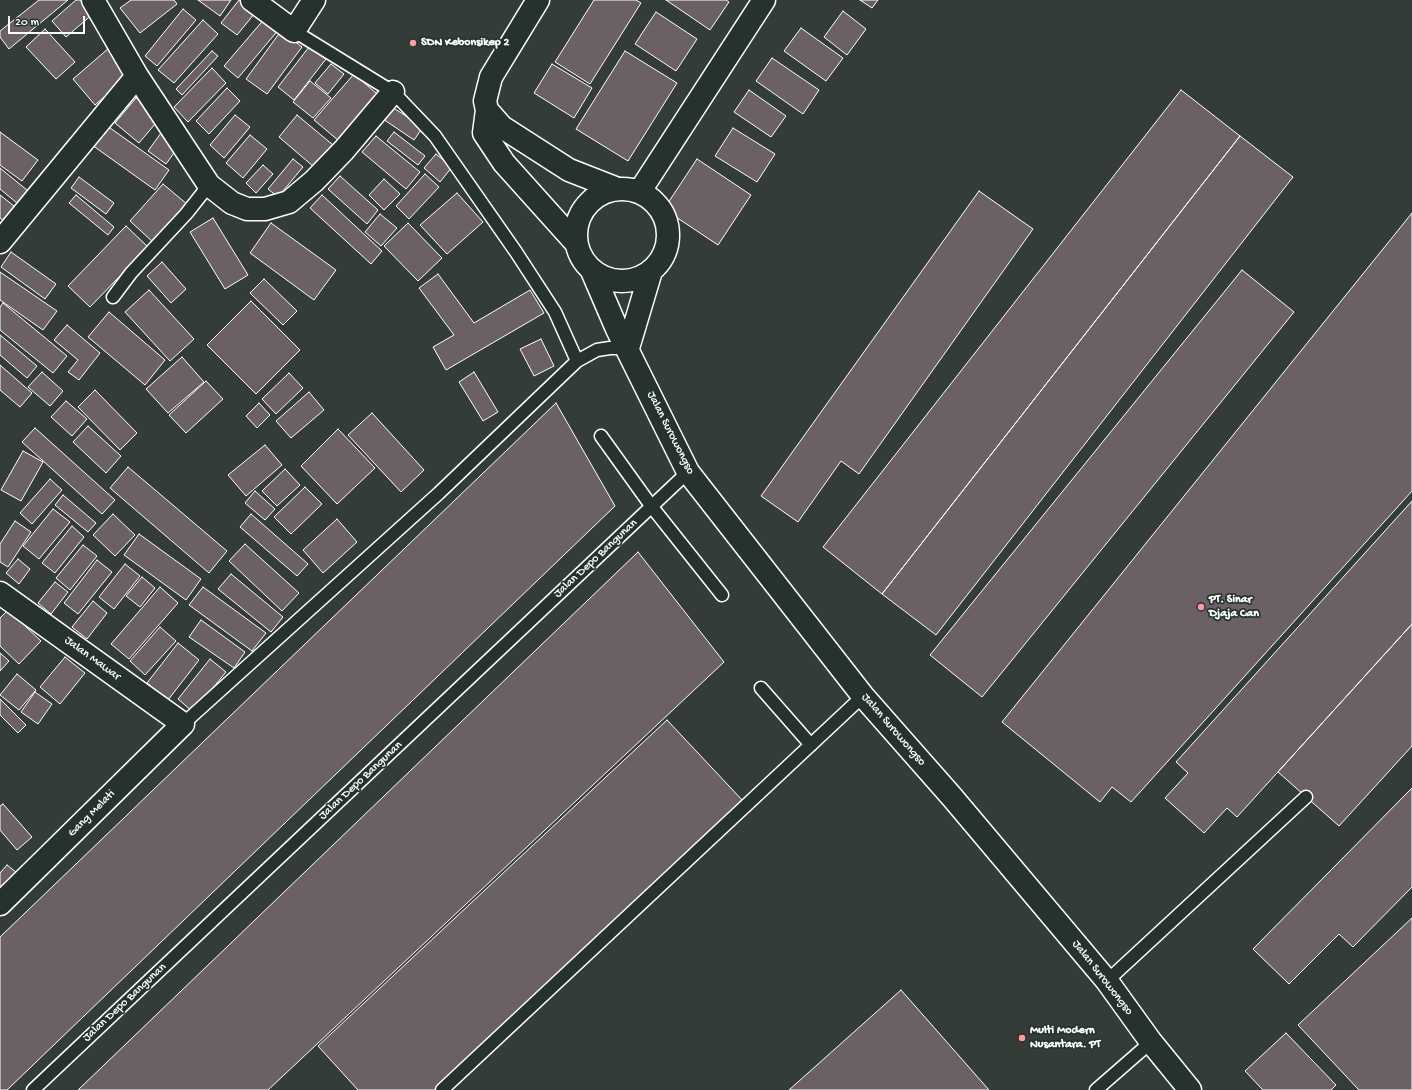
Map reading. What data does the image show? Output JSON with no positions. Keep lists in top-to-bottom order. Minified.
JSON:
{"streets":{"street":["Jalan Surowongso","Jalan Mawar","Gang Melati"],"lane":["Jalan Depo Bangunan"]},"crossings":[["Jalan Surowongso","Jalan Depo Bangunan"],["Jalan Mawar","Gang Melati"]],"places":["SDN Kebonsikep 2","PT. Sinar Djaja Can","Multi Modern Nusantara. PT"],"scale_bar":"20 m"}
